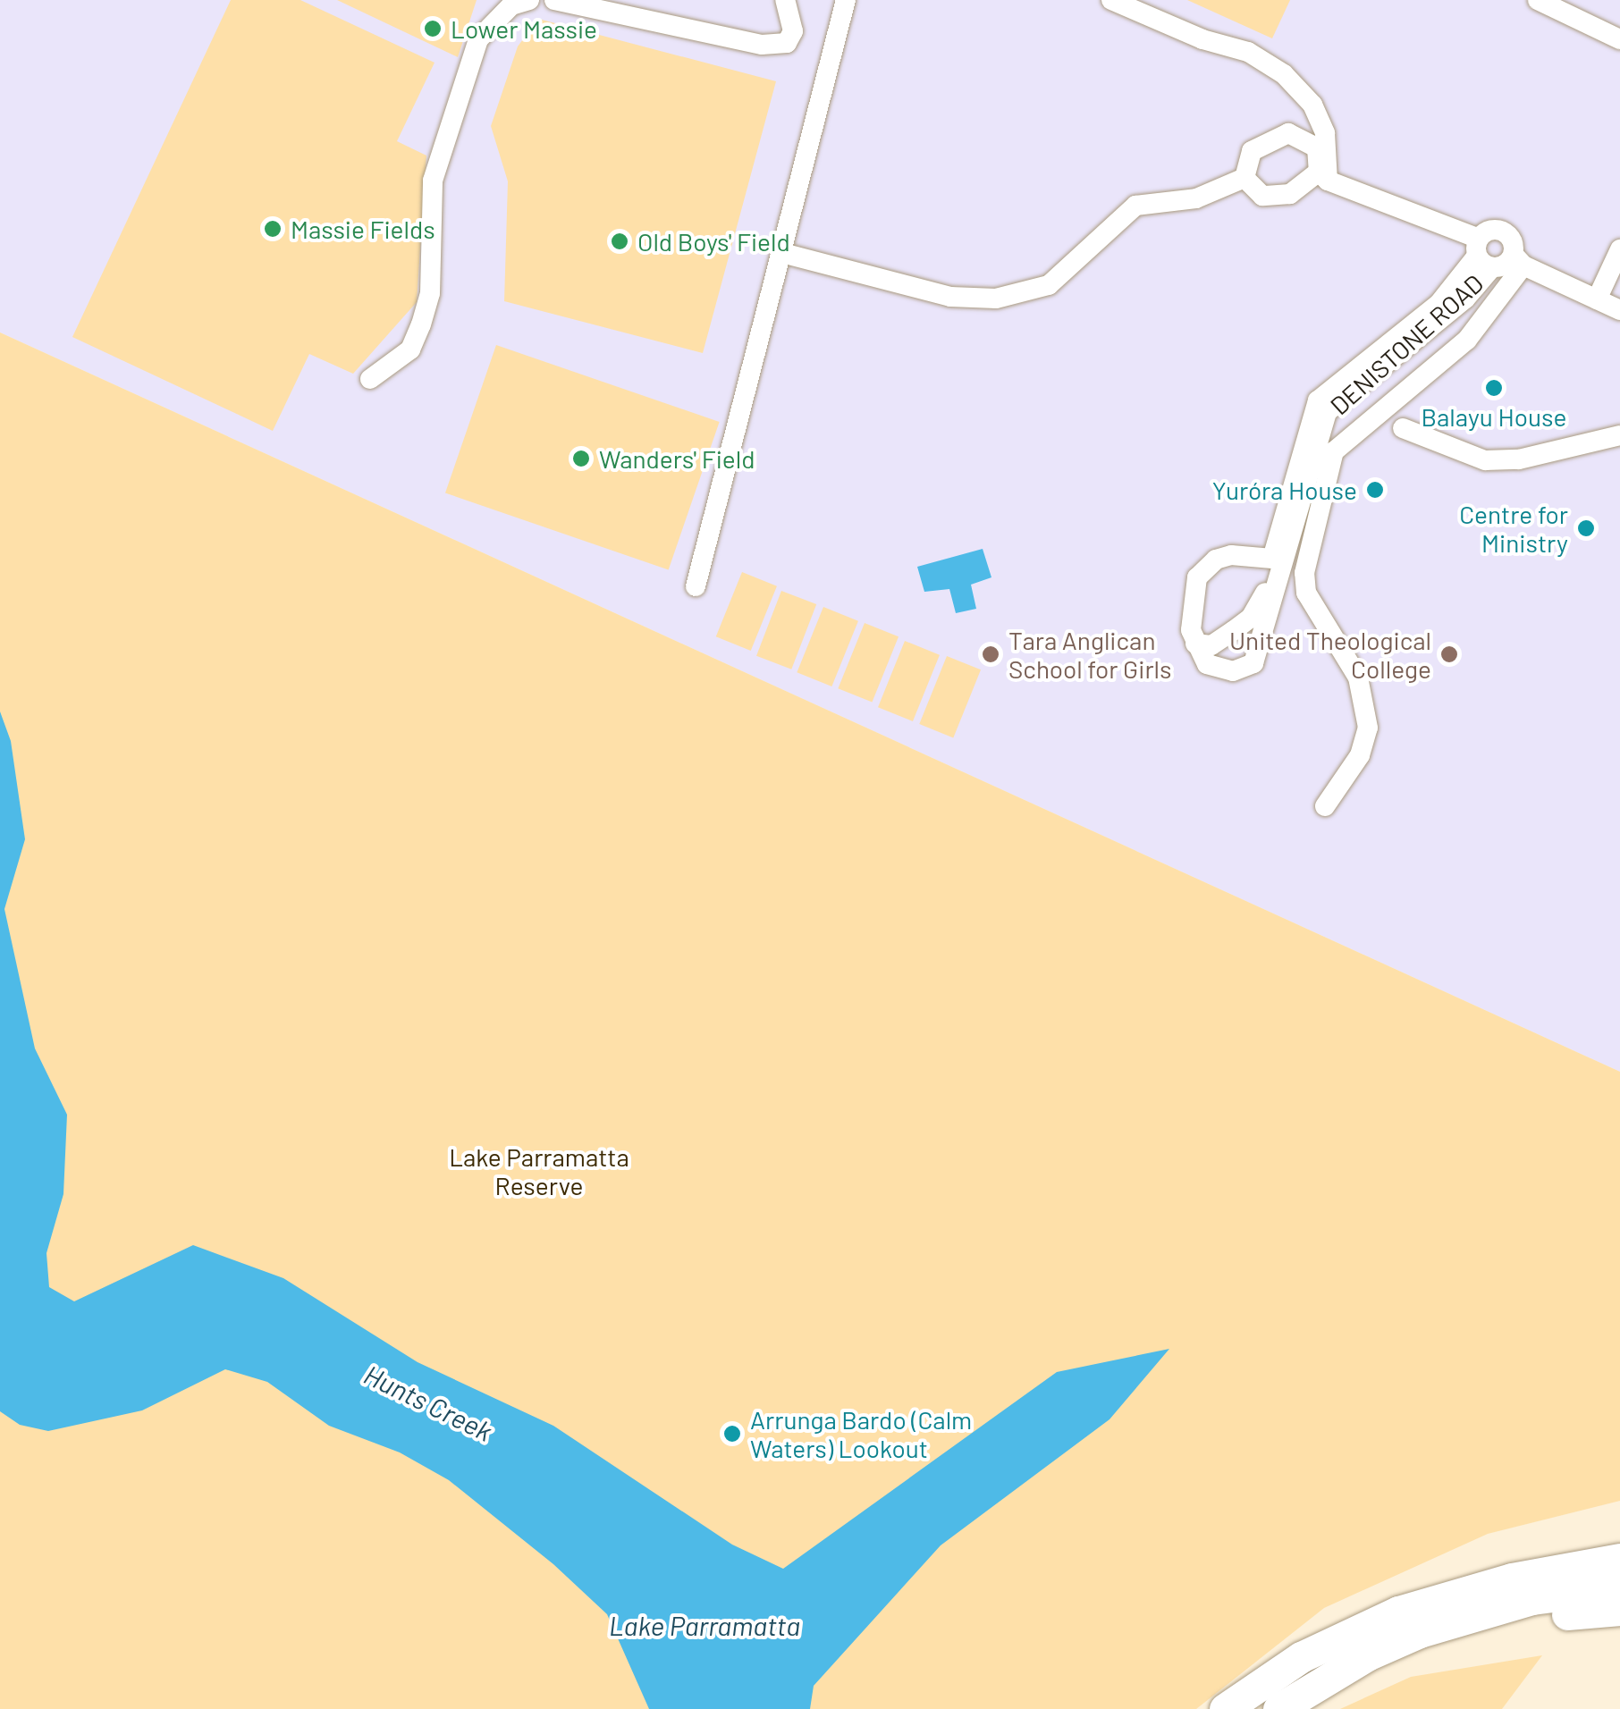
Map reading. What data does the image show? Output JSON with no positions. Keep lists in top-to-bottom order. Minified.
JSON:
{"streets":{"street":["DENISTONE ROAD"]},"water":["Hunts Creek","Lake Parramatta"],"parks":["Lake Parramatta Reserve"],"places":["Lower Massie","Massie Fields","Old Boys' Field","Balayu House","Wanders' Field","Yuróra House","Centre for Ministry","Tara Anglican School for Girls","United Theological College","Arrunga Bardo (Calm Waters) Lookout"]}
